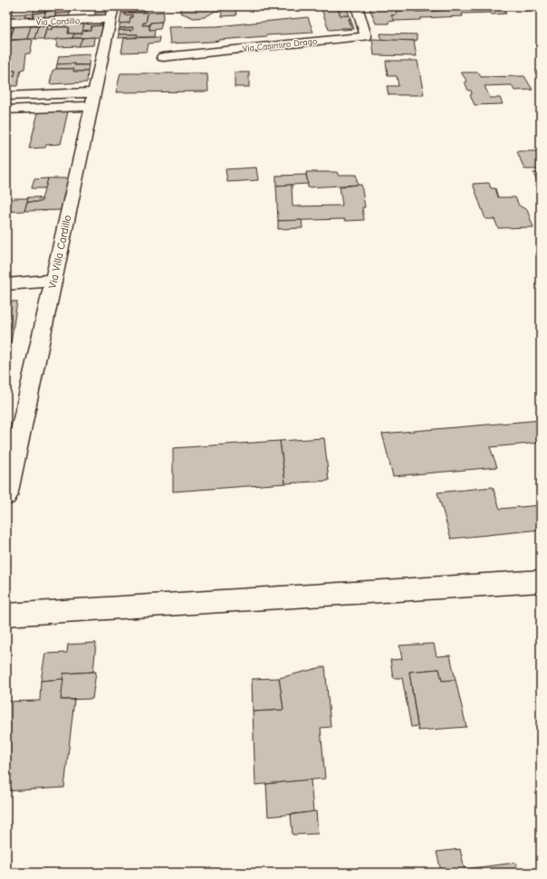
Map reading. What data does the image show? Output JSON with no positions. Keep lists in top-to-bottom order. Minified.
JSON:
{"streets":{"street":["Via Cardillo","Via Casimiro Drago","Via Villa Cardillo"]},"crossings":[["Via Cardillo","Via Villa Cardillo"]]}
